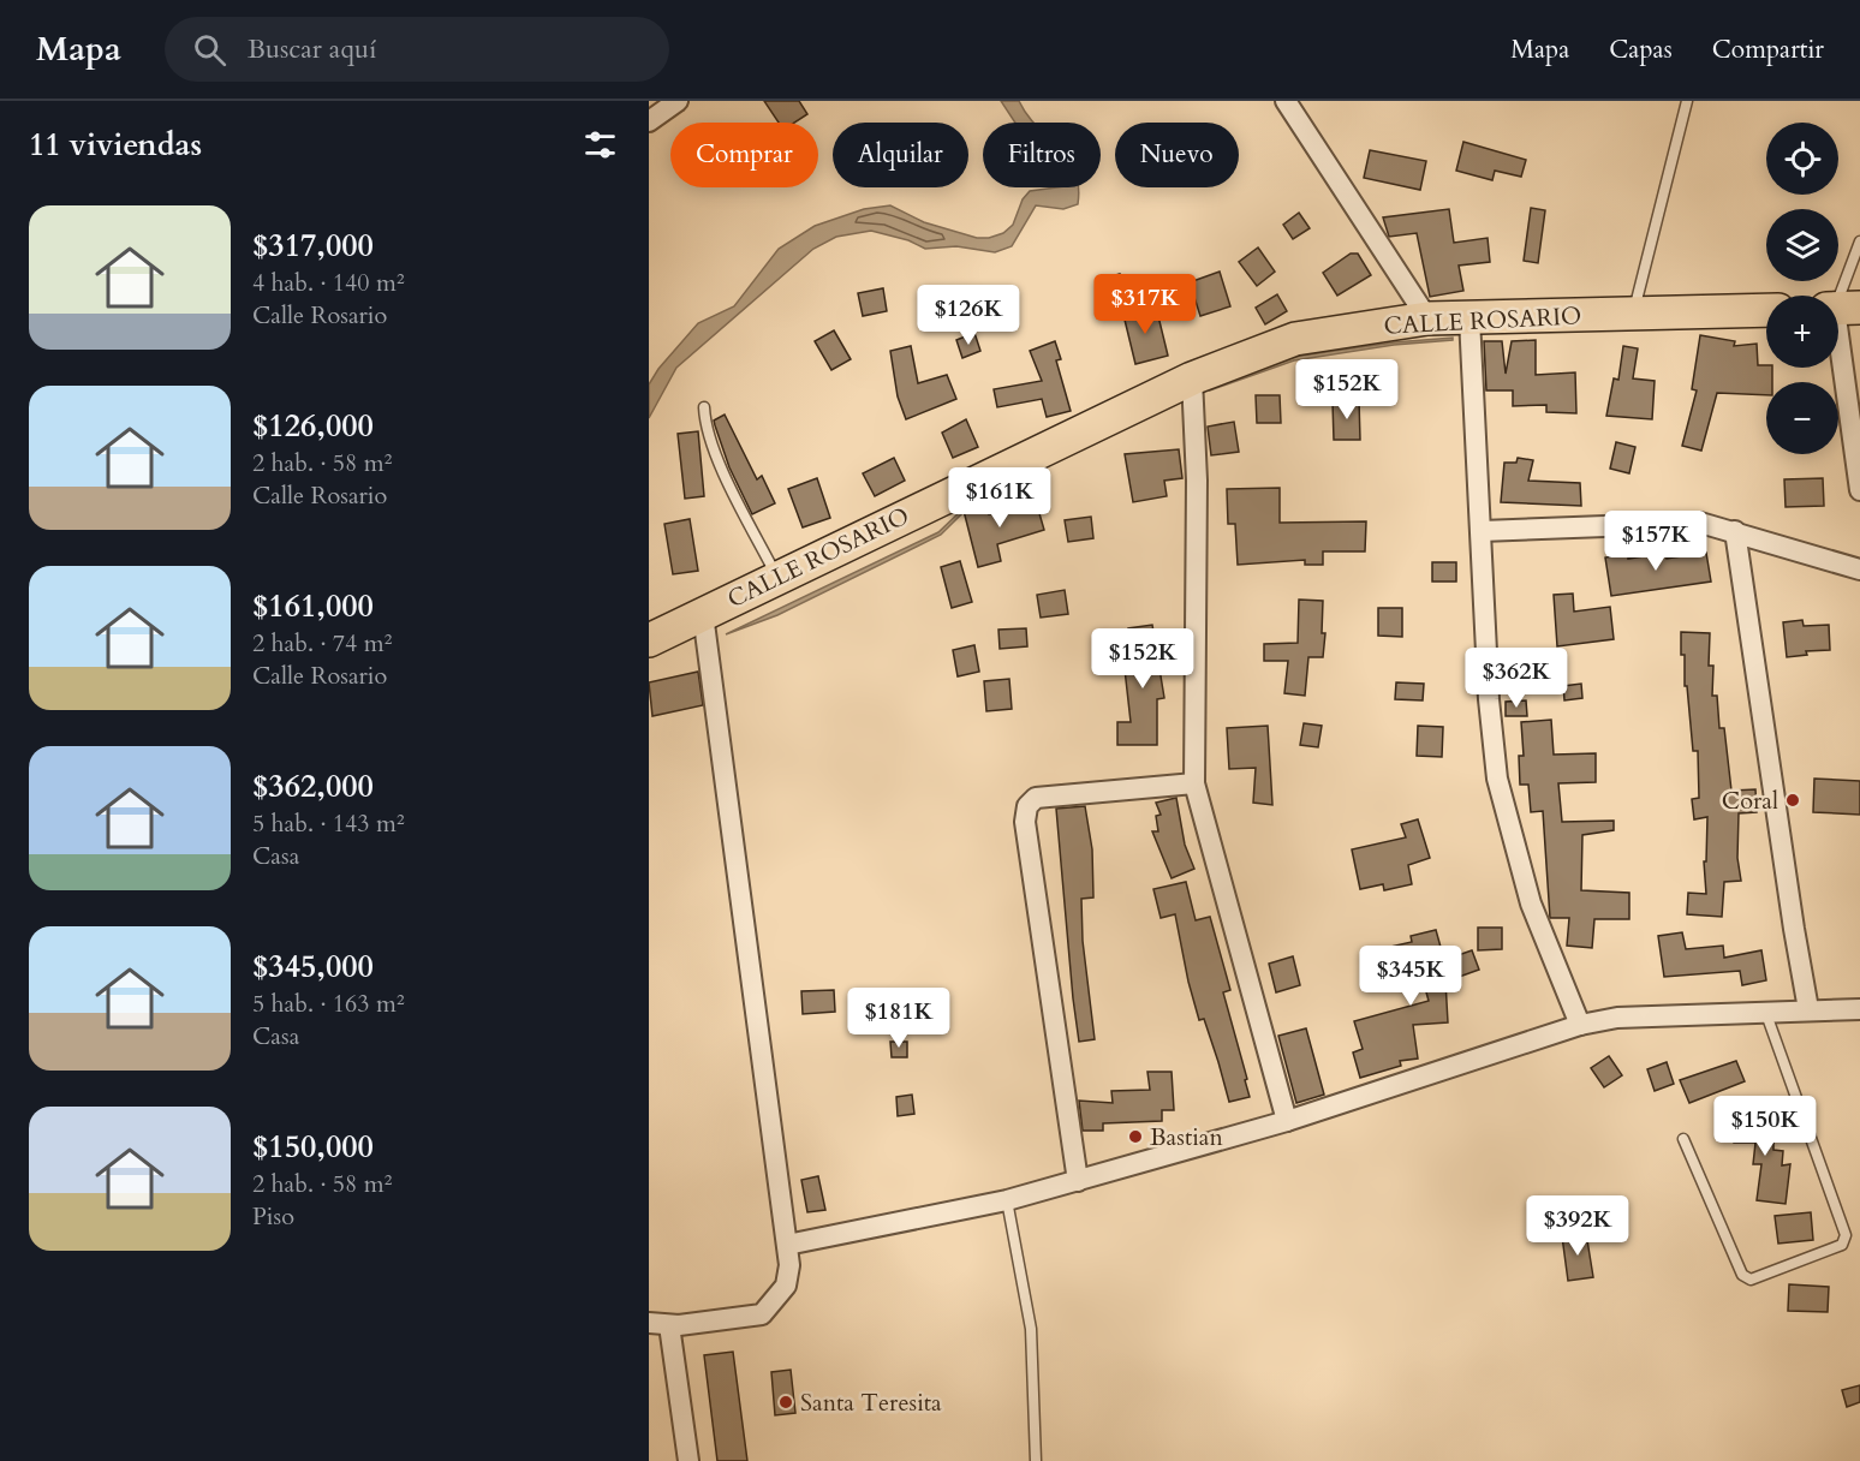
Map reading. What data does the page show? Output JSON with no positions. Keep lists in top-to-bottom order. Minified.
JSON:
{"streets":{"main road":["CALLE ROSARIO"]},"places":["Coral","Bastian","Santa Teresita"],"page":{"header":"Mapa","search":"Buscar aquí","nav":["Mapa","Capas","Compartir"],"heading":"11 viviendas","map_buttons":["+","−"],"chip":["Comprar","Alquilar","Filtros","Nuevo"],"list":[{"name":"$317,000","note":"4 hab. · 140 m² · Calle Rosario"},{"name":"$126,000","note":"2 hab. · 58 m² · Calle Rosario"},{"name":"$161,000","note":"2 hab. · 74 m² · Calle Rosario"},{"name":"$362,000","note":"5 hab. · 143 m² · Casa"},{"name":"$345,000","note":"5 hab. · 163 m² · Casa"},{"name":"$150,000","note":"2 hab. · 58 m² · Piso"}],"price":["$317K","$126K","$152K","$161K","$157K","$152K","$362K","$345K","$181K","$150K","$392K"]}}
